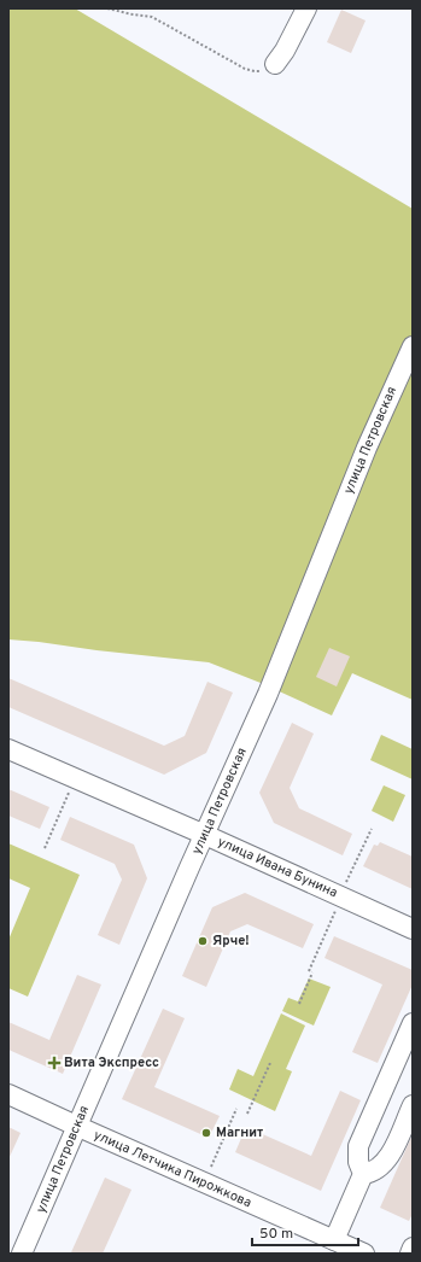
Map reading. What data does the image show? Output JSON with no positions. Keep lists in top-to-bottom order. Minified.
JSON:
{"streets":{"street":["улица Петровская","улица Ивана Бунина","улица Летчика Пирожкова"]},"crossings":[["улица Петровская","улица Ивана Бунина"],["улица Петровская","улица Летчика Пирожкова"]],"places":{"other":["Ярче!","Магнит"],"health":["Вита Экспресс"]},"scale_bar":"50 m"}
